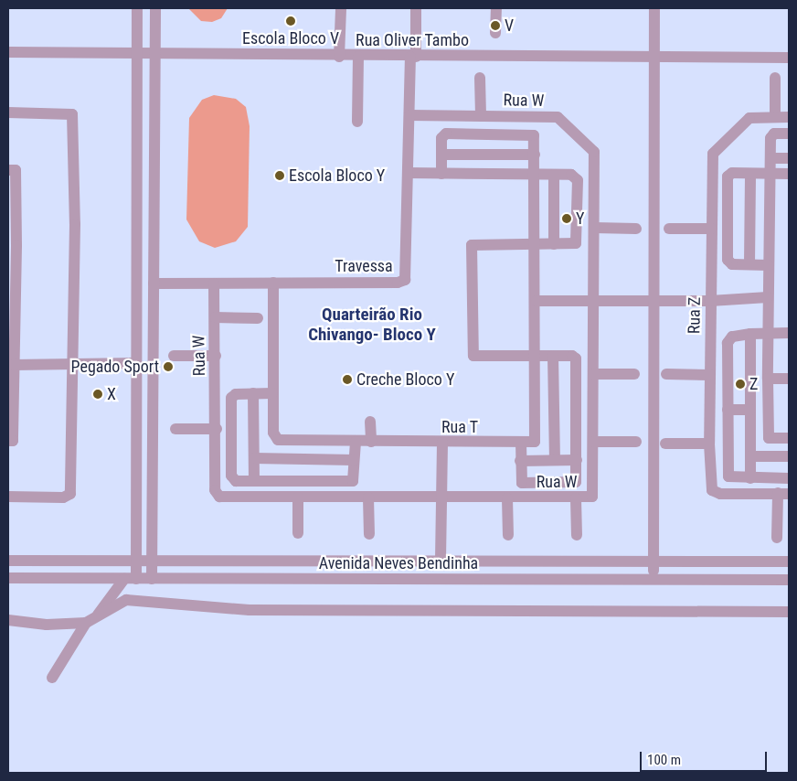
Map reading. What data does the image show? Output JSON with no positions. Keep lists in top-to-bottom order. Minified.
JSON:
{"streets":{"street":["Rua Oliver Tambo","Rua W","Travessa","Rua Z","Rua T","Avenida Neves Bendinha"]},"crossings":[["Rua Oliver Tambo","Travessa"],["Rua W","Travessa"],["Travessa","Rua T"]],"districts":["Quarteirão Rio Chivango- Bloco Y"],"places":["Escola Bloco V","V","Escola Bloco Y","Y","Pegado Sport","Creche Bloco Y","Z","X"],"scale_bar":"100 m"}
